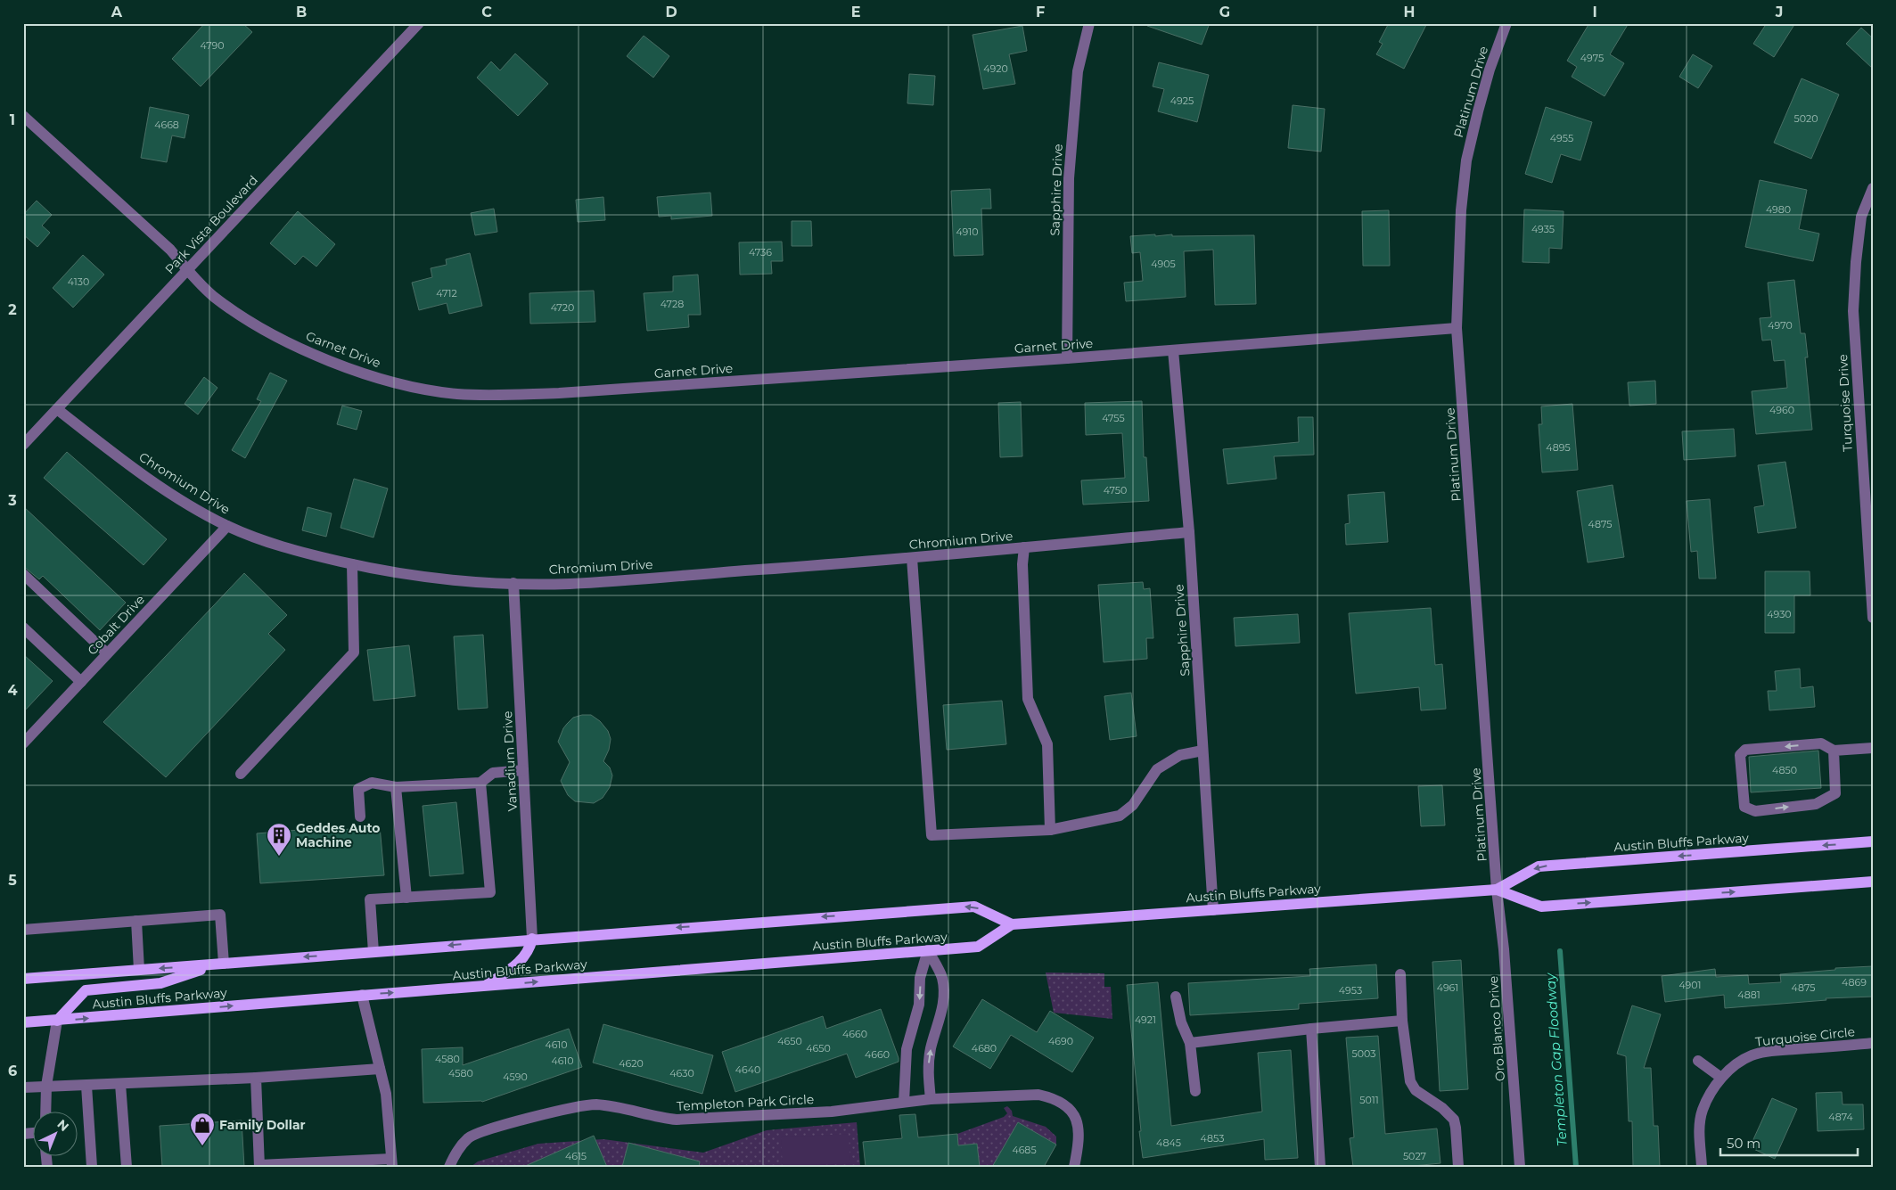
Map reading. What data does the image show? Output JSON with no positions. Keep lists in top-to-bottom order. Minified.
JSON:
{"streets":{"main road":["Austin Bluffs Parkway"],"street":["Platinum Drive","Sapphire Drive","Park Vista Boulevard","Garnet Drive","Turquoise Drive","Chromium Drive","Cobalt Drive","Vanadium Drive","Oro Blanco Drive","Turquoise Circle","Templeton Park Circle"]},"crossings":[["Platinum Drive","Garnet Drive"],["Platinum Drive","Austin Bluffs Parkway"],["Platinum Drive","Oro Blanco Drive"],["Sapphire Drive","Garnet Drive"],["Sapphire Drive","Chromium Drive"],["Sapphire Drive","Austin Bluffs Parkway"],["Park Vista Boulevard","Garnet Drive"],["Park Vista Boulevard","Chromium Drive"],["Chromium Drive","Cobalt Drive"],["Chromium Drive","Vanadium Drive"],["Austin Bluffs Parkway","Oro Blanco Drive"]],"water":["Templeton Gap Floodway"],"places":{"building":["Geddes Auto Machine"],"shop":["Family Dollar"]},"house_numbers":["4790","4975","4920","4925","5020","4668","4955","4980","4935","4910","4736","4905","4130","4712","4728","4720","4970","4960","4755","4895","4750","4875","4930","4850","4869","4901","4961","4875","4953","4881","4921","4660","4650","4690","4610","4650","4680","5003","4660","4580","4610","4620","4640","4580","4630","4590","5011","4874","4853","4845","4685","4615","5027"],"scale_bar":"50 m","north":"top right","grid":{"columns":["A","B","C","D","E","F","G","H","I","J"],"rows":["1","2","3","4","5","6"]}}
